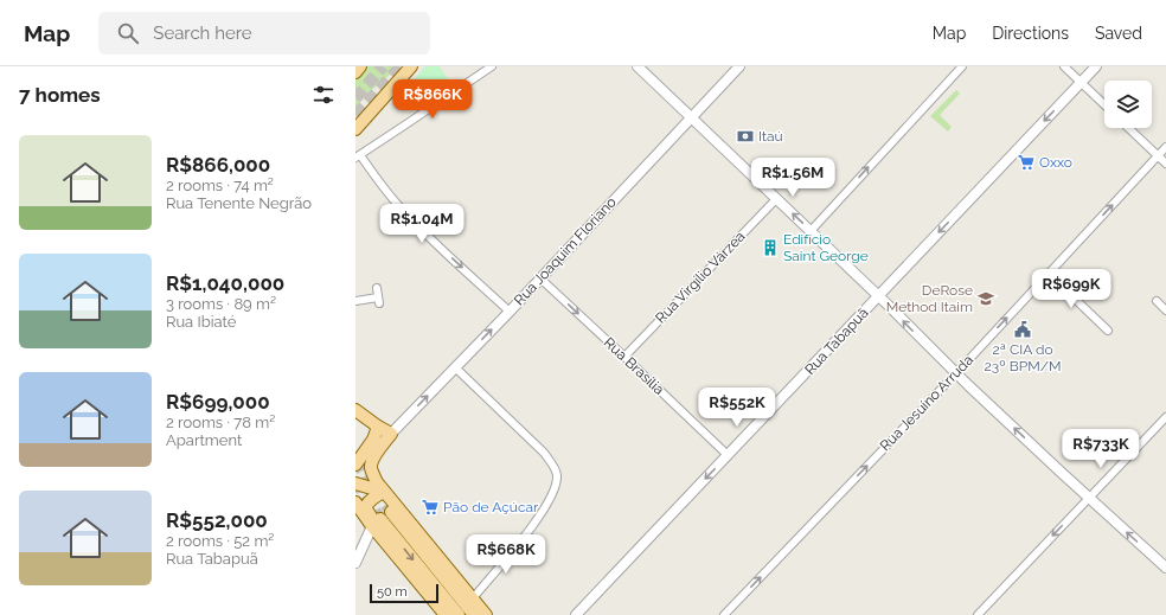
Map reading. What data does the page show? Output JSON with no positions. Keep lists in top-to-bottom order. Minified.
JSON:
{"streets":{"street":["Rua Joaquim Floriano","Rua Virgílio Várzea","Rua Tabapuã","Rua Brasília","Rua Jesuíno Arruda"]},"crossings":[["Rua Joaquim Floriano","Rua Brasília"],["Rua Virgílio Várzea","Rua Brasília"],["Rua Tabapuã","Rua Brasília"]],"one_way":["Rua Tabapuã","Rua Brasília","Rua Jesuíno Arruda"],"places":{"bank":["Itaú"],"supermarket":["Oxxo","Pão de Açúcar"],"building":["Edifício Saint George"],"school or university":["DeRose Method Itaim"],"public building":["2ª CIA do 23º BPM/M"]},"scale_bar":"50 m","page":{"header":"Map","search":"Search here","nav":["Map","Directions","Saved"],"heading":"7 homes","price":["R$866K","R$1.56M","R$1.04M","R$699K","R$552K","R$733K","R$668K"],"list":[{"name":"R$866,000","note":"2 rooms · 74 m² · Rua Tenente Negrão"},{"name":"R$1,040,000","note":"3 rooms · 89 m² · Rua Ibiaté"},{"name":"R$699,000","note":"2 rooms · 78 m² · Apartment"},{"name":"R$552,000","note":"2 rooms · 52 m² · Rua Tabapuã"}],"scale":"50 m"}}
